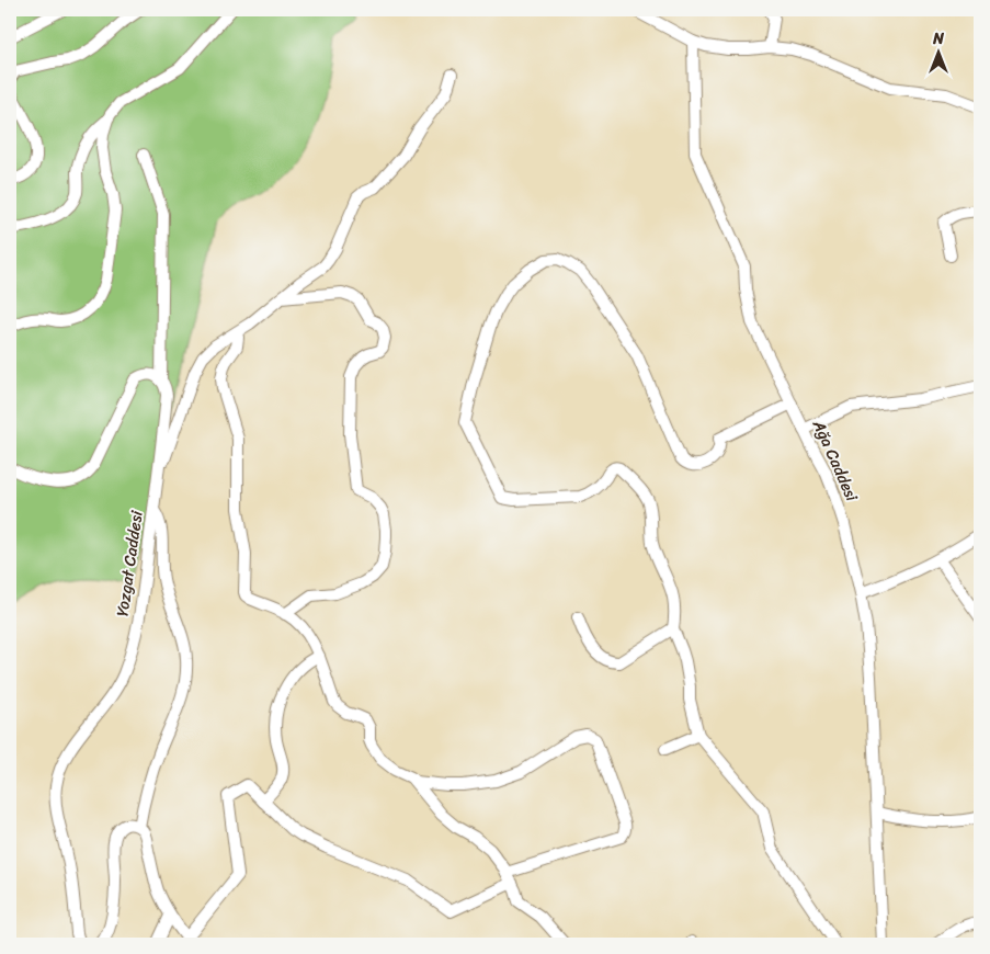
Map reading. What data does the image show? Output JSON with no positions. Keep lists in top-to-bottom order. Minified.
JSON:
{"streets":{"street":["Ağa Caddesi","Yozgat Caddesi"]},"north":"top"}
